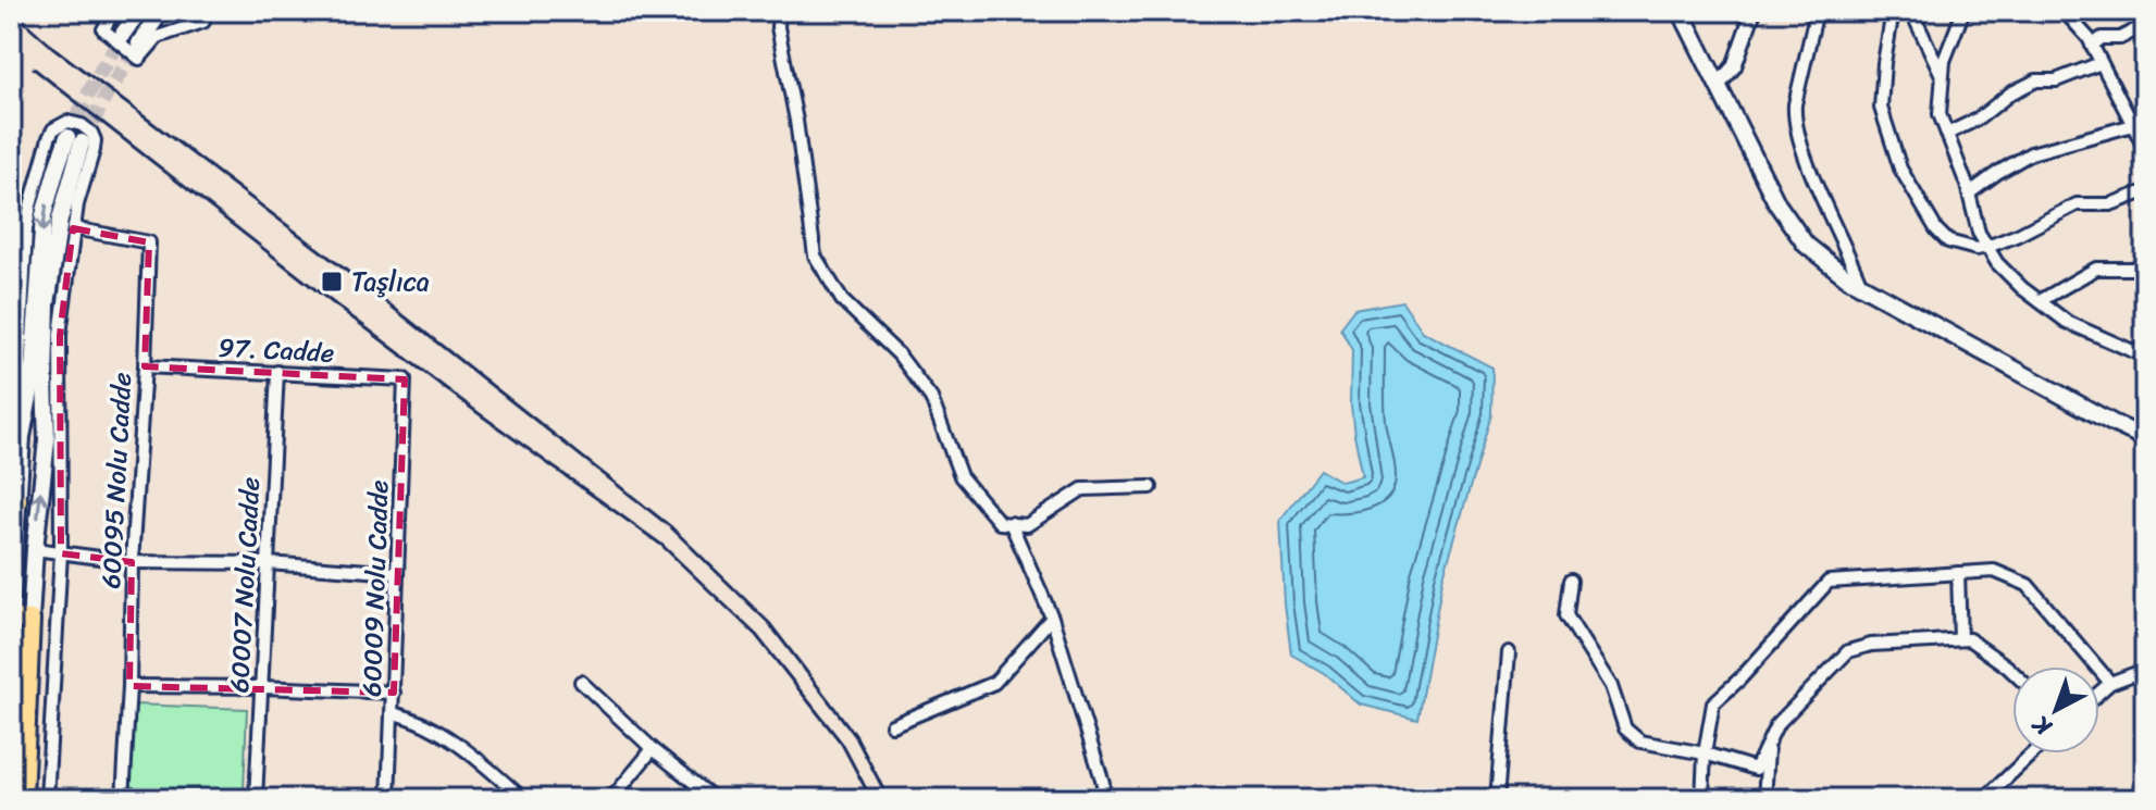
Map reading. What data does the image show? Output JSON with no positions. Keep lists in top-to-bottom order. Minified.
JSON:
{"streets":{"street":["97. Cadde","60095 Nolu Cadde","60007 Nolu Cadde","60009 Nolu Cadde"]},"crossings":[["97. Cadde","60095 Nolu Cadde"],["97. Cadde","60007 Nolu Cadde"],["97. Cadde","60009 Nolu Cadde"]],"places":{"transit":["Taşlıca"]},"north":"bottom left"}
